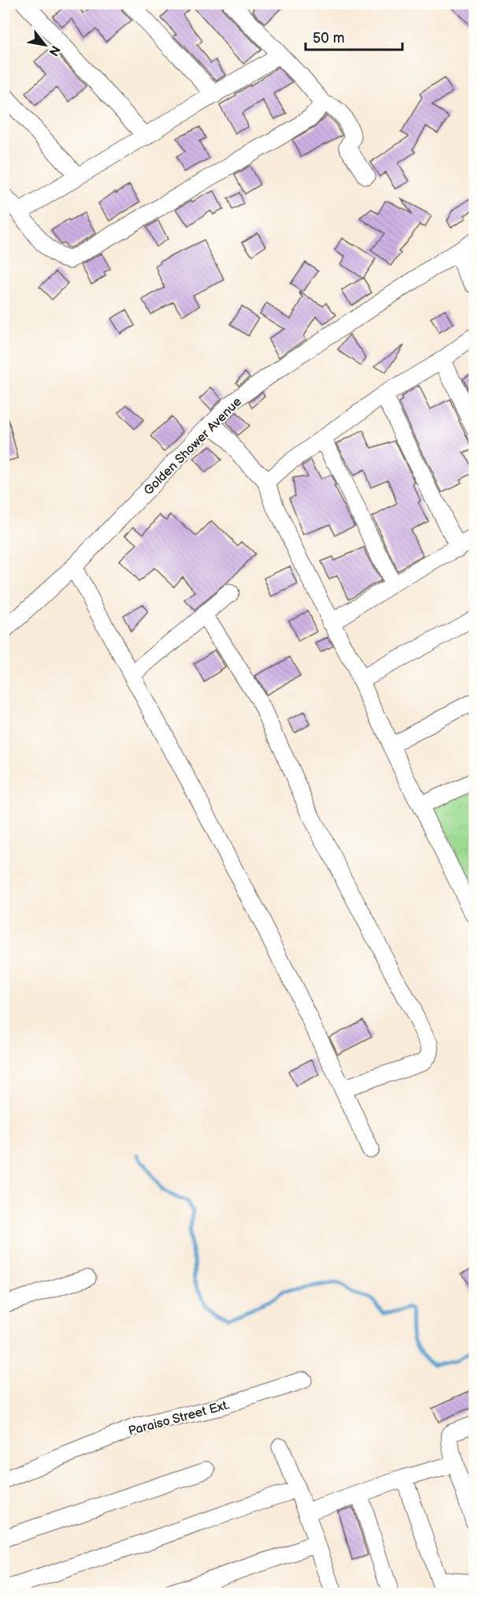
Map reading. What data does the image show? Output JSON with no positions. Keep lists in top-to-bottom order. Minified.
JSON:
{"streets":{"street":["Golden Shower Avenue","Paraiso Street Ext."]},"scale_bar":"50 m","north":"bottom right"}
